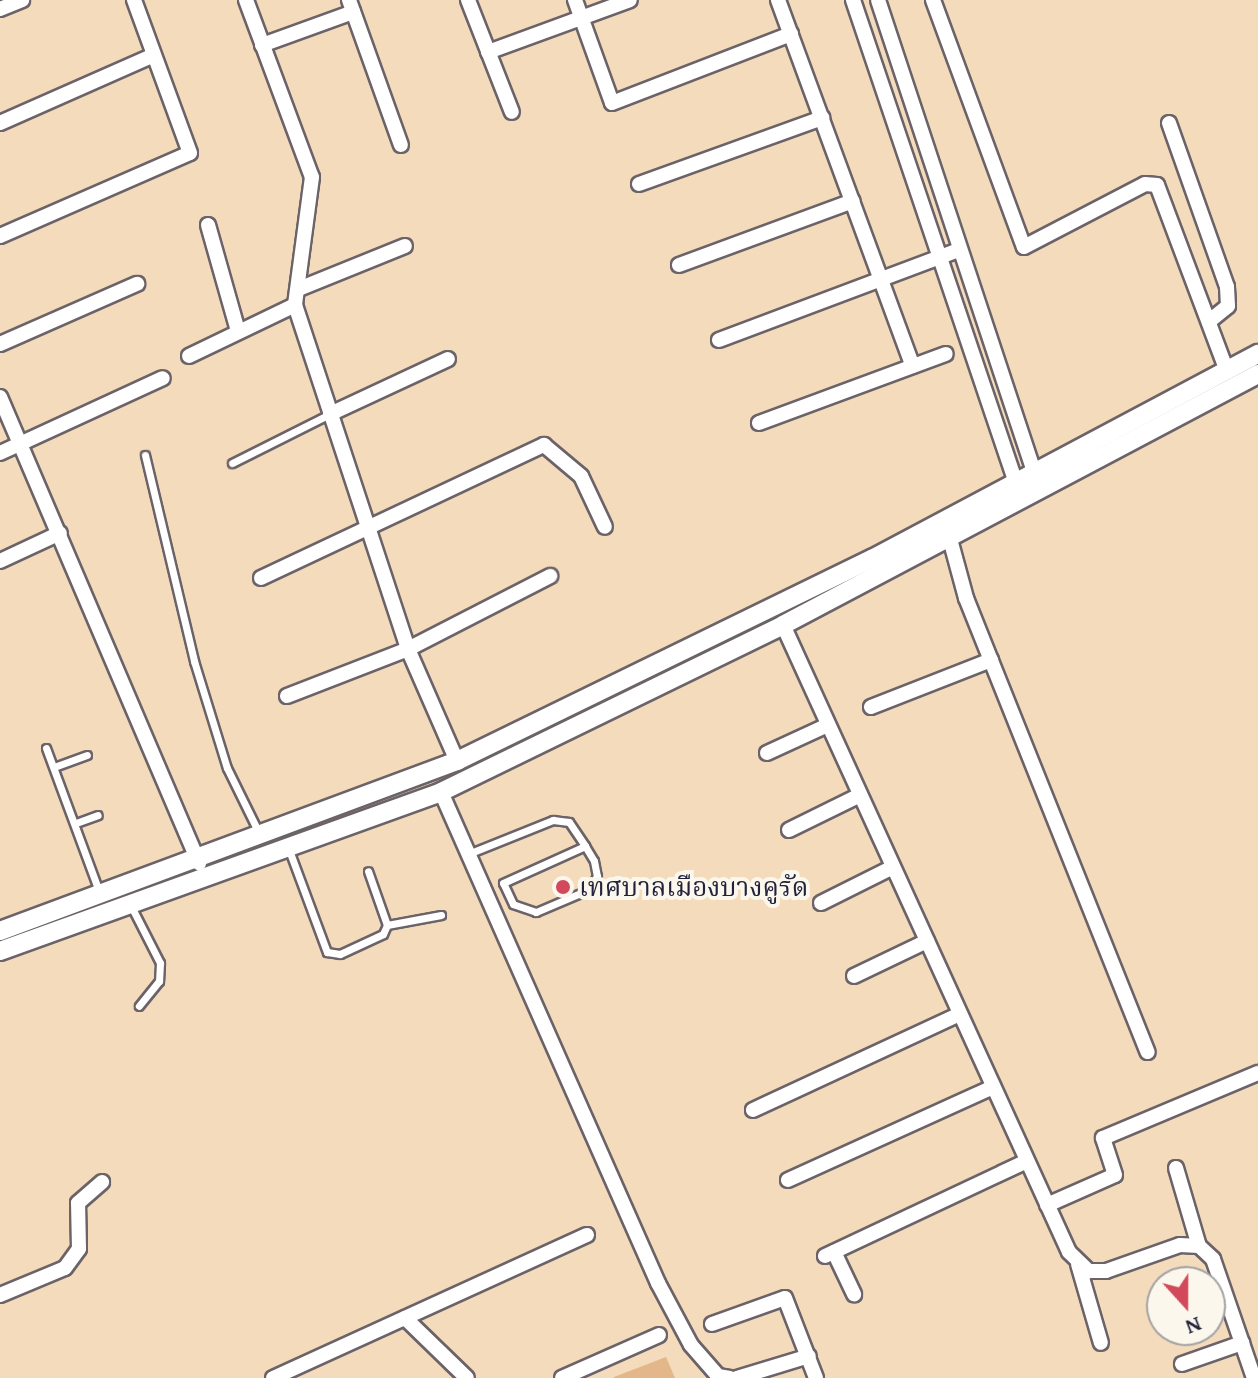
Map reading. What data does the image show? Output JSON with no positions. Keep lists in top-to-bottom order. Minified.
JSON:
{"places":["เทศบาลเมืองบางคูรัด"],"north":"bottom"}
